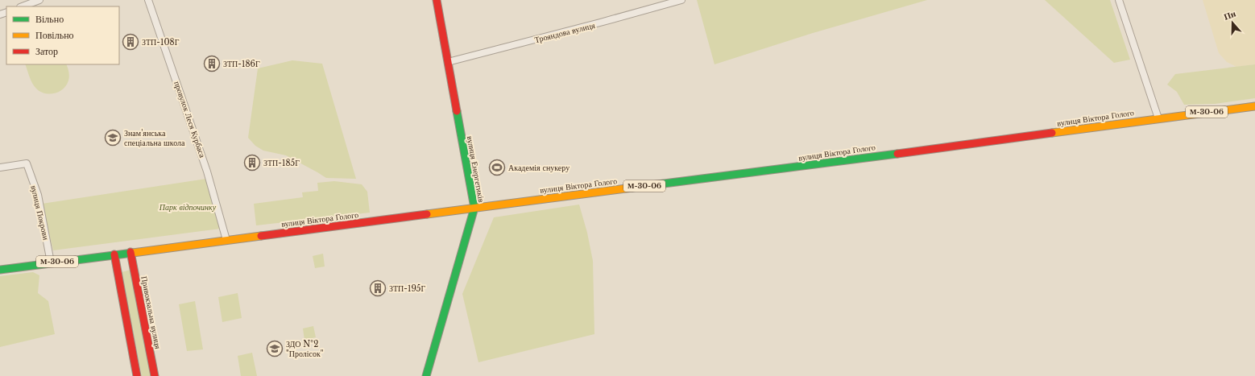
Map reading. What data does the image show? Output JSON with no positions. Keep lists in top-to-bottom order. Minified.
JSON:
{"streets":{"main road":["М-30-06","вулиця Віктора Голого","вулиця Енергетиків","Привокзальна вулиця"],"street":["Трояндова вулиця","провулок Леся Курбаса","вулиця Покрови"]},"crossings":[["Трояндова вулиця","вулиця Енергетиків"],["М-30-06","вулиця Віктора Голого"],["вулиця Віктора Голого","провулок Леся Курбаса"],["вулиця Віктора Голого","вулиця Енергетиків"],["вулиця Віктора Голого","вулиця Покрови"],["вулиця Віктора Голого","Привокзальна вулиця"]],"parks":["Парк відпочинку"],"places":{"building":["ЗТП-108Г","ЗТП-186Г","ЗТП-185Г","ЗТП-195Г"],"school or university":["Знам'янська спеціальна школа","ЗДО №2 \"Пролісок\""],"sports":["Академія снукеру"]},"legend":["Вільно","Повільно","Затор"],"north":"top"}
